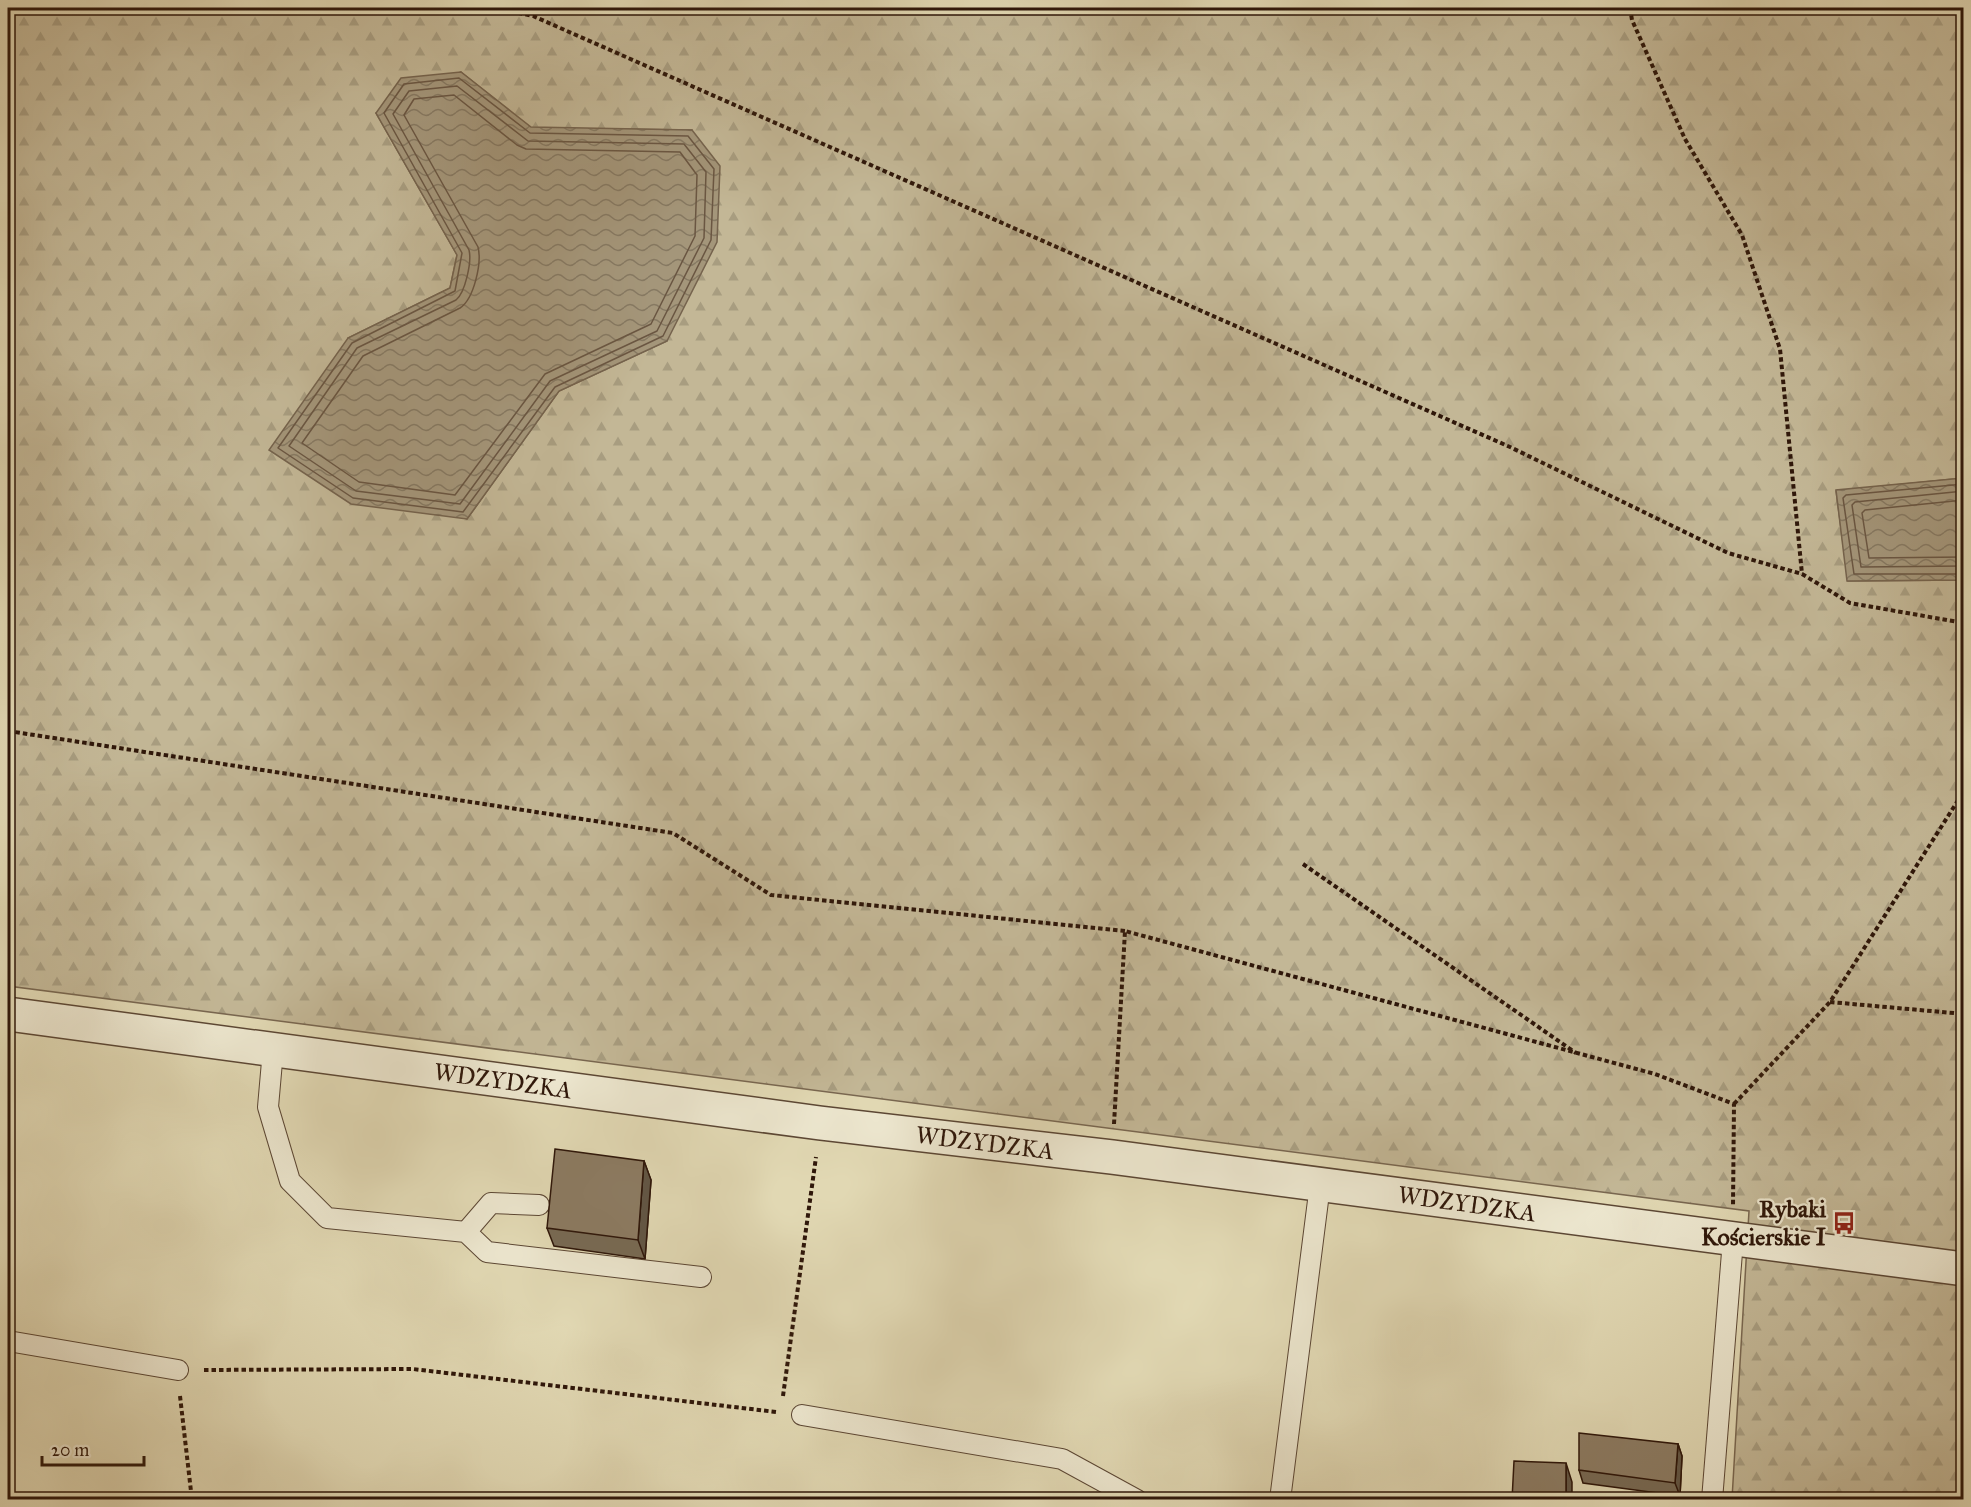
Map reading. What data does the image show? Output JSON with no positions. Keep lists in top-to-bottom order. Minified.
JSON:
{"streets":{"street":["WDZYDZKA"]},"places":{"bus stop":["Rybaki Kościerskie I"]},"scale_bar":"20 m"}
